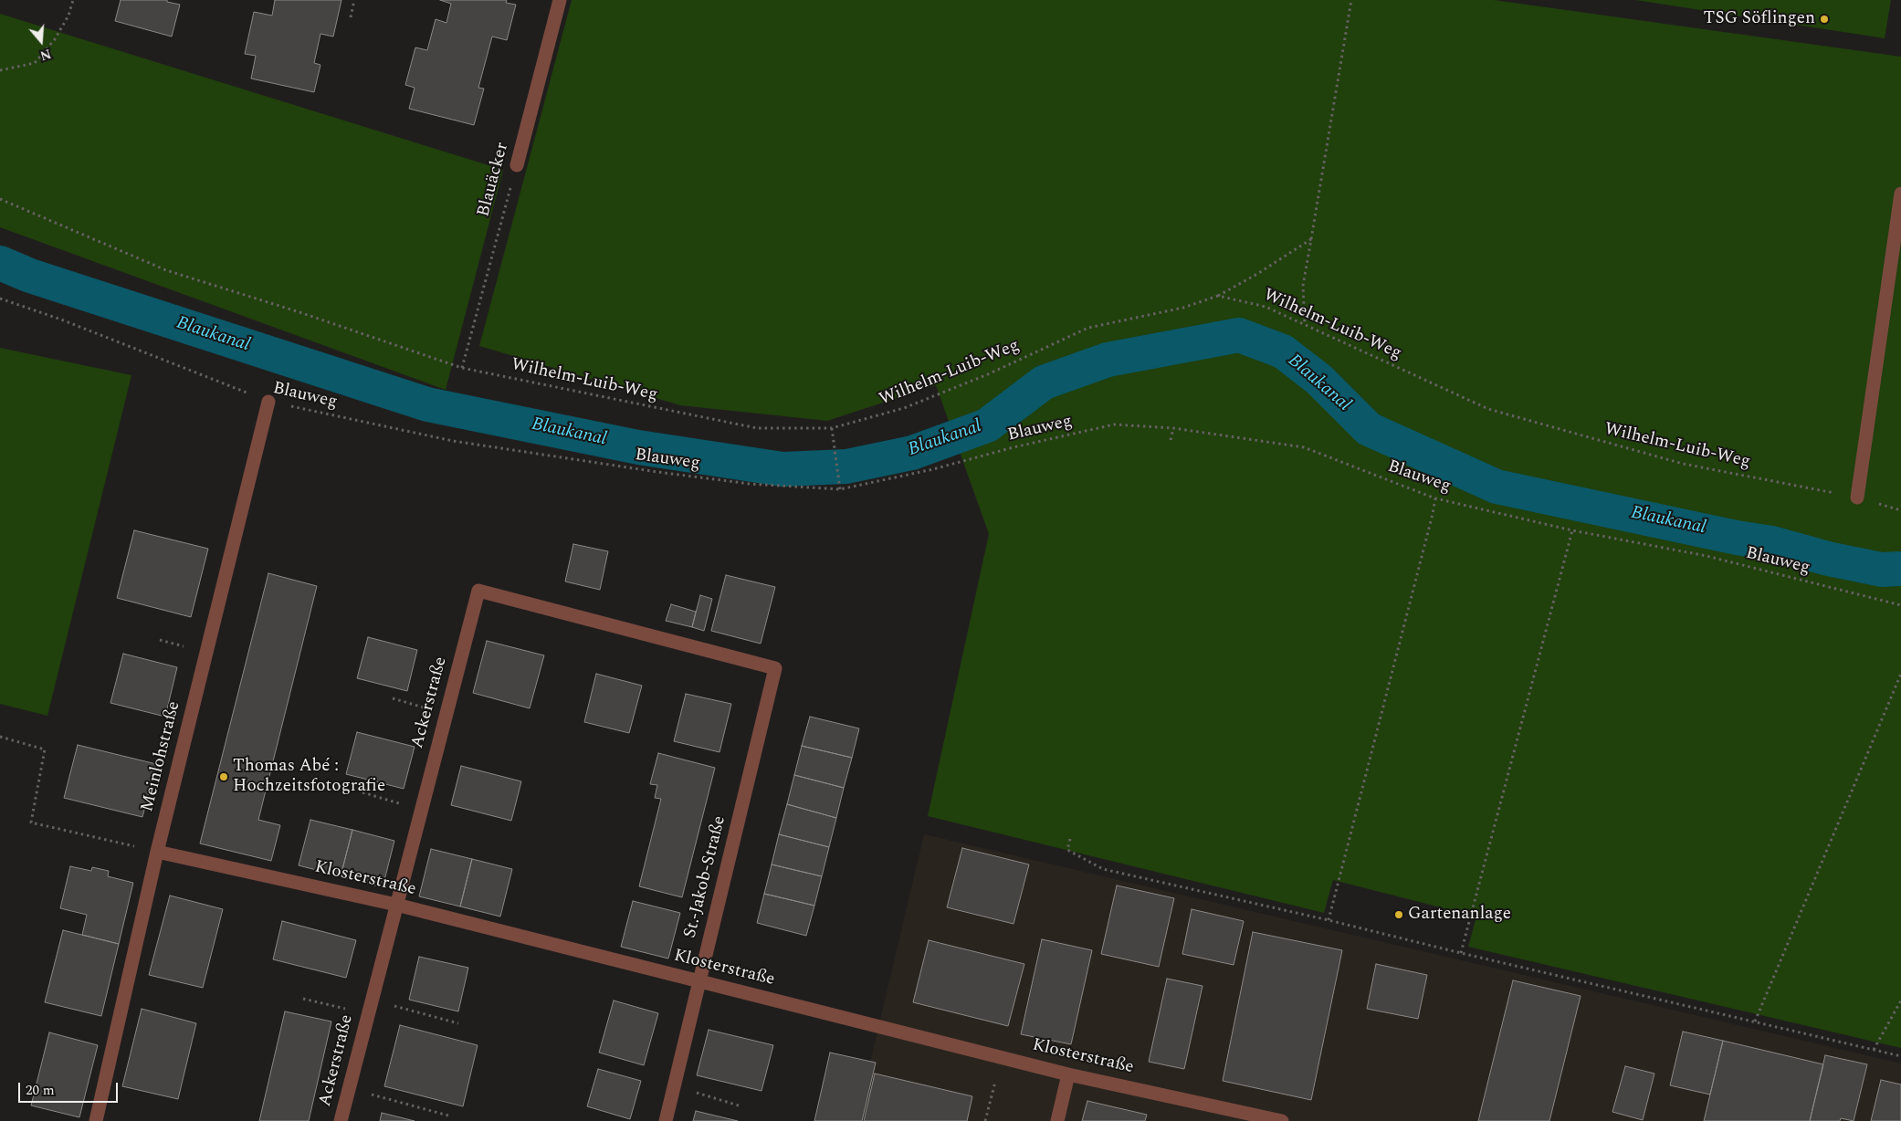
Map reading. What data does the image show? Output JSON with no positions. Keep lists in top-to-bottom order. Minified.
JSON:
{"streets":{"street":["Blauäcker","Ackerstraße","Meinlohstraße","St.-Jakob-Straße","Klosterstraße"],"path":["Wilhelm-Luib-Weg","Blauweg"]},"crossings":[["Blauäcker","Wilhelm-Luib-Weg"],["Blauweg","Meinlohstraße"],["Ackerstraße","St.-Jakob-Straße"],["Ackerstraße","Klosterstraße"],["Meinlohstraße","Klosterstraße"],["St.-Jakob-Straße","Klosterstraße"]],"water":["Blaukanal"],"places":["TSG Söflingen","Thomas Abé : Hochzeitsfotografie","Gartenanlage"],"scale_bar":"20 m","north":"bottom"}
